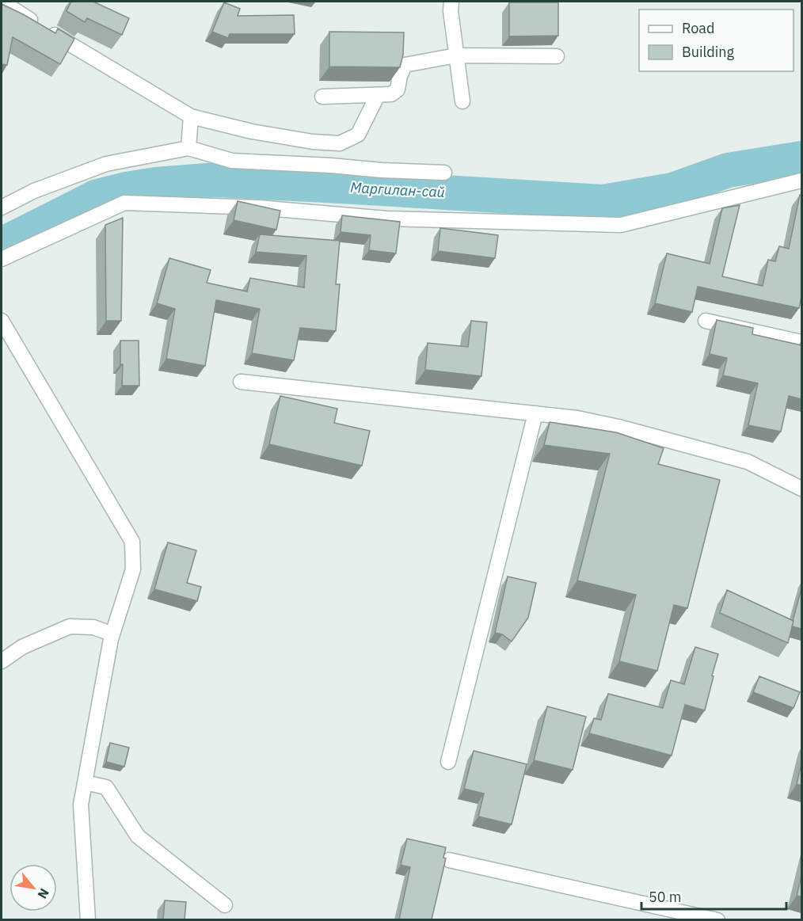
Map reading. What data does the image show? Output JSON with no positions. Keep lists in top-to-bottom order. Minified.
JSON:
{"water":["Маргилан-сай"],"legend":["Road","Building"],"scale_bar":"50 m","north":"bottom right"}
